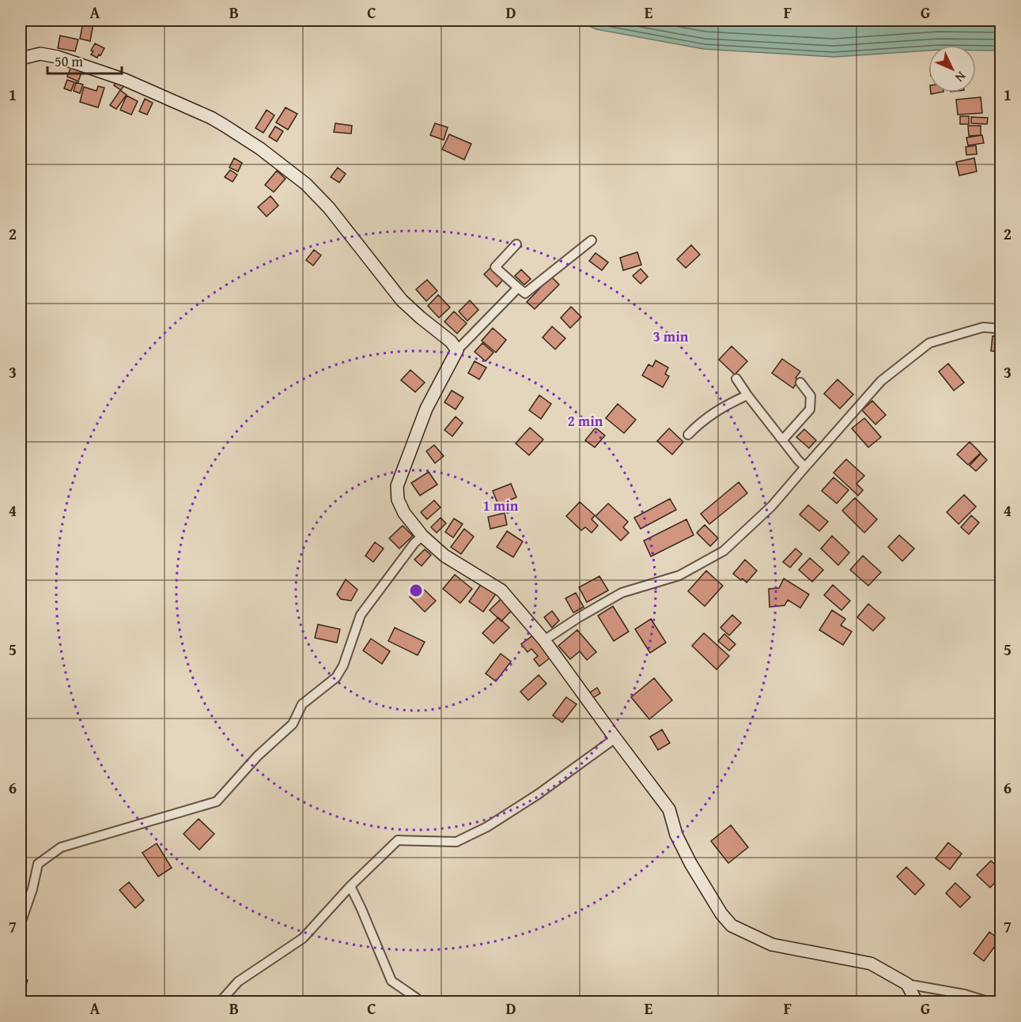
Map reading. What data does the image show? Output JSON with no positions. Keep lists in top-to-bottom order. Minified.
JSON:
{"scale_bar":"50 m","north":"bottom right","grid":{"columns":["A","B","C","D","E","F","G"],"rows":["1","2","3","4","5","6","7"]},"rings":["3 min","2 min","1 min"]}
